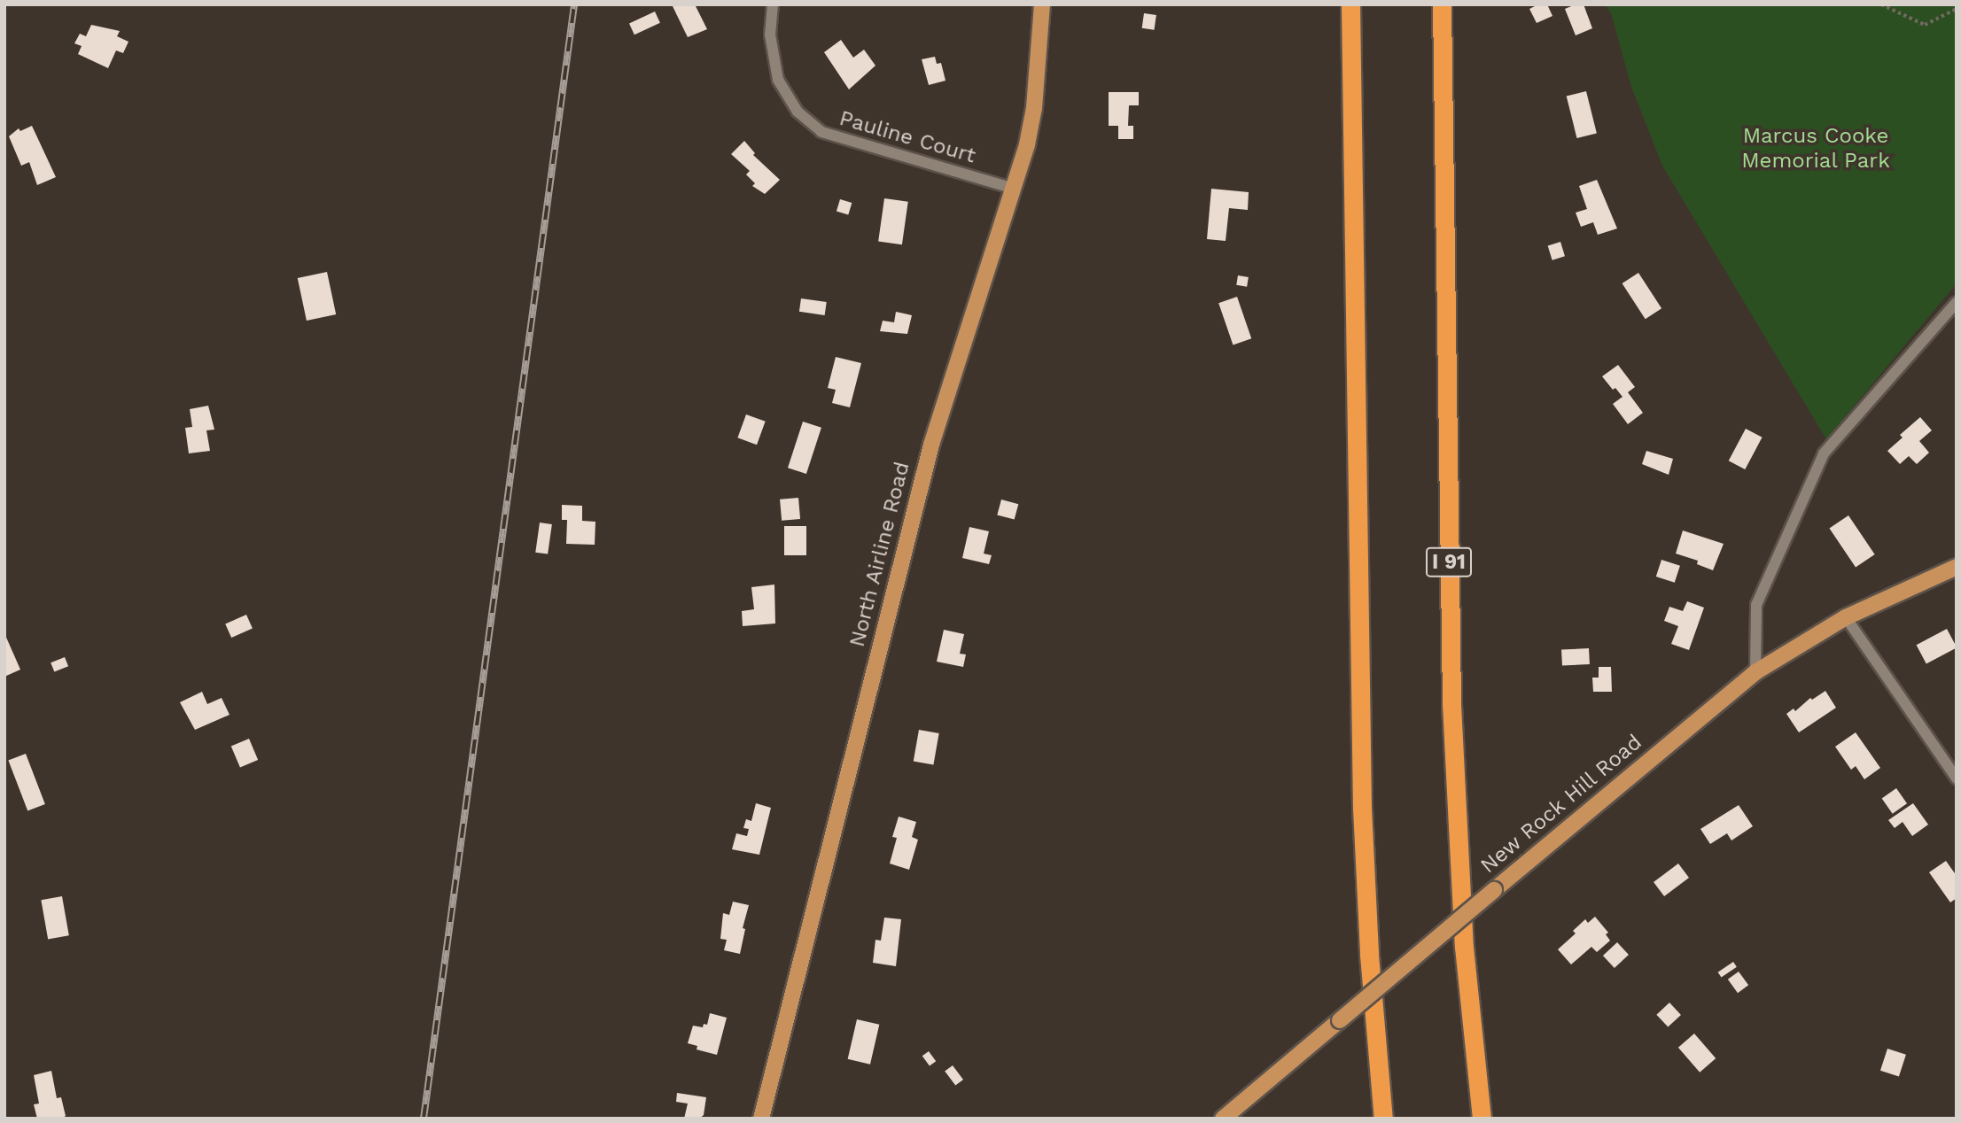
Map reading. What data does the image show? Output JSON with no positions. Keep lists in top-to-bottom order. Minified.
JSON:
{"streets":{"highway":["I 91"],"main road":["North Airline Road","New Rock Hill Road"],"street":["Pauline Court"]},"crossings":[["Pauline Court","North Airline Road"]],"parks":["Marcus Cooke Memorial Park"]}
